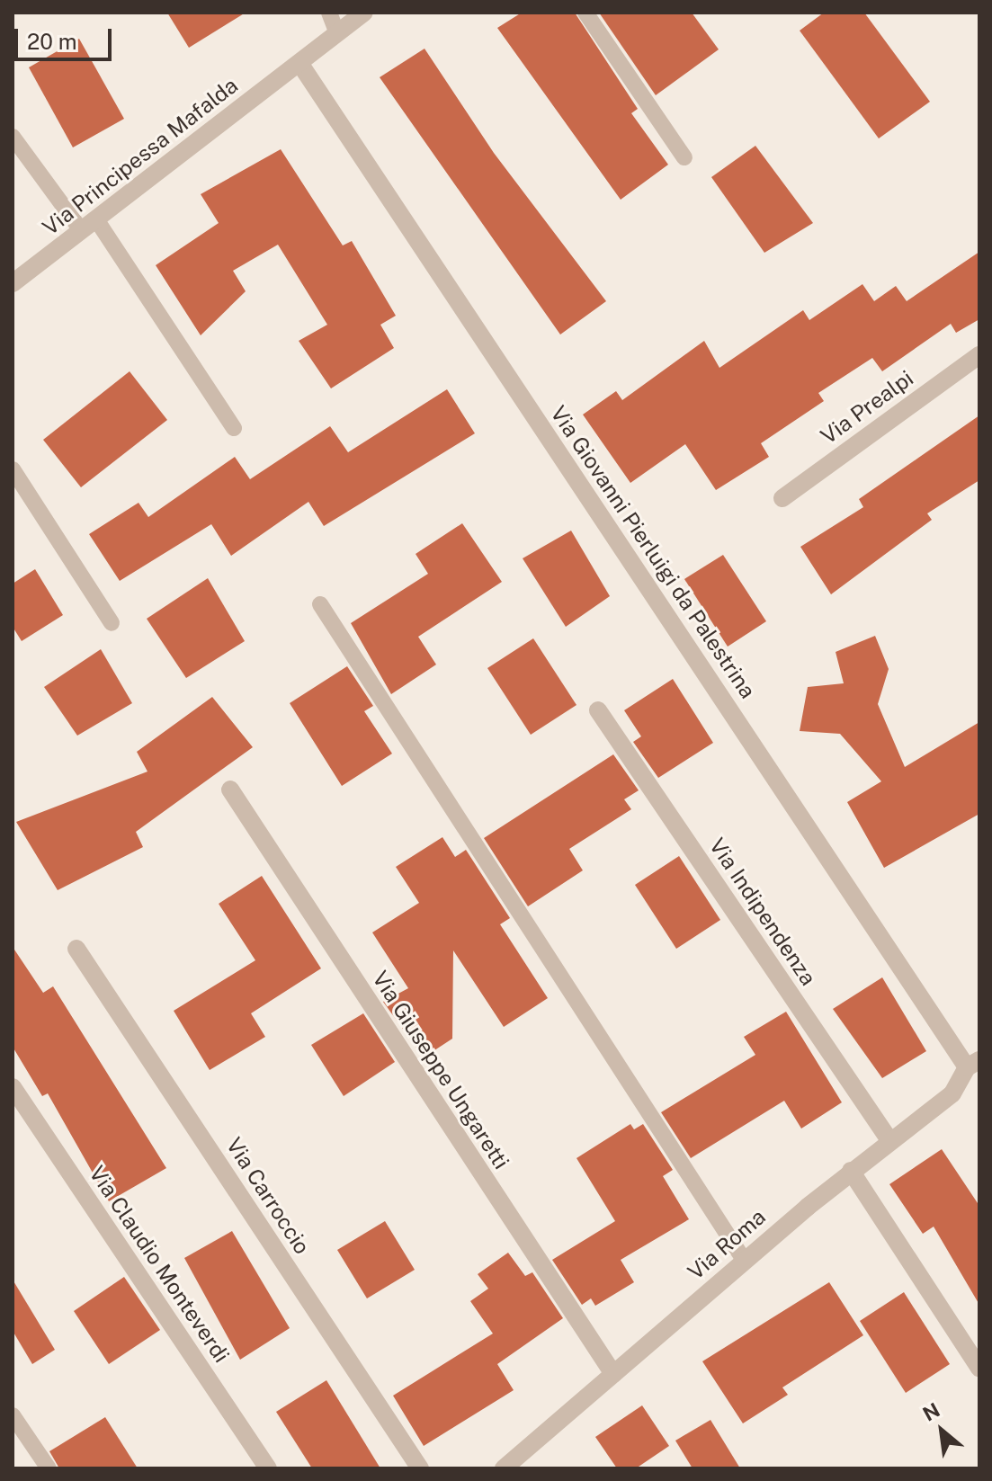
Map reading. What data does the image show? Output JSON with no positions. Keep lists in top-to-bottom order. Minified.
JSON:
{"streets":{"street":["Via Principessa Mafalda","Via Prealpi","Via Giovanni Pierluigi da Palestrina","Via Indipendenza","Via Giuseppe Ungaretti","Via Carroccio","Via Roma","Via Claudio Monteverdi"]},"crossings":[["Via Principessa Mafalda","Via Giovanni Pierluigi da Palestrina"],["Via Giovanni Pierluigi da Palestrina","Via Roma"],["Via Indipendenza","Via Roma"],["Via Giuseppe Ungaretti","Via Roma"]],"scale_bar":"20 m","north":"top left"}
